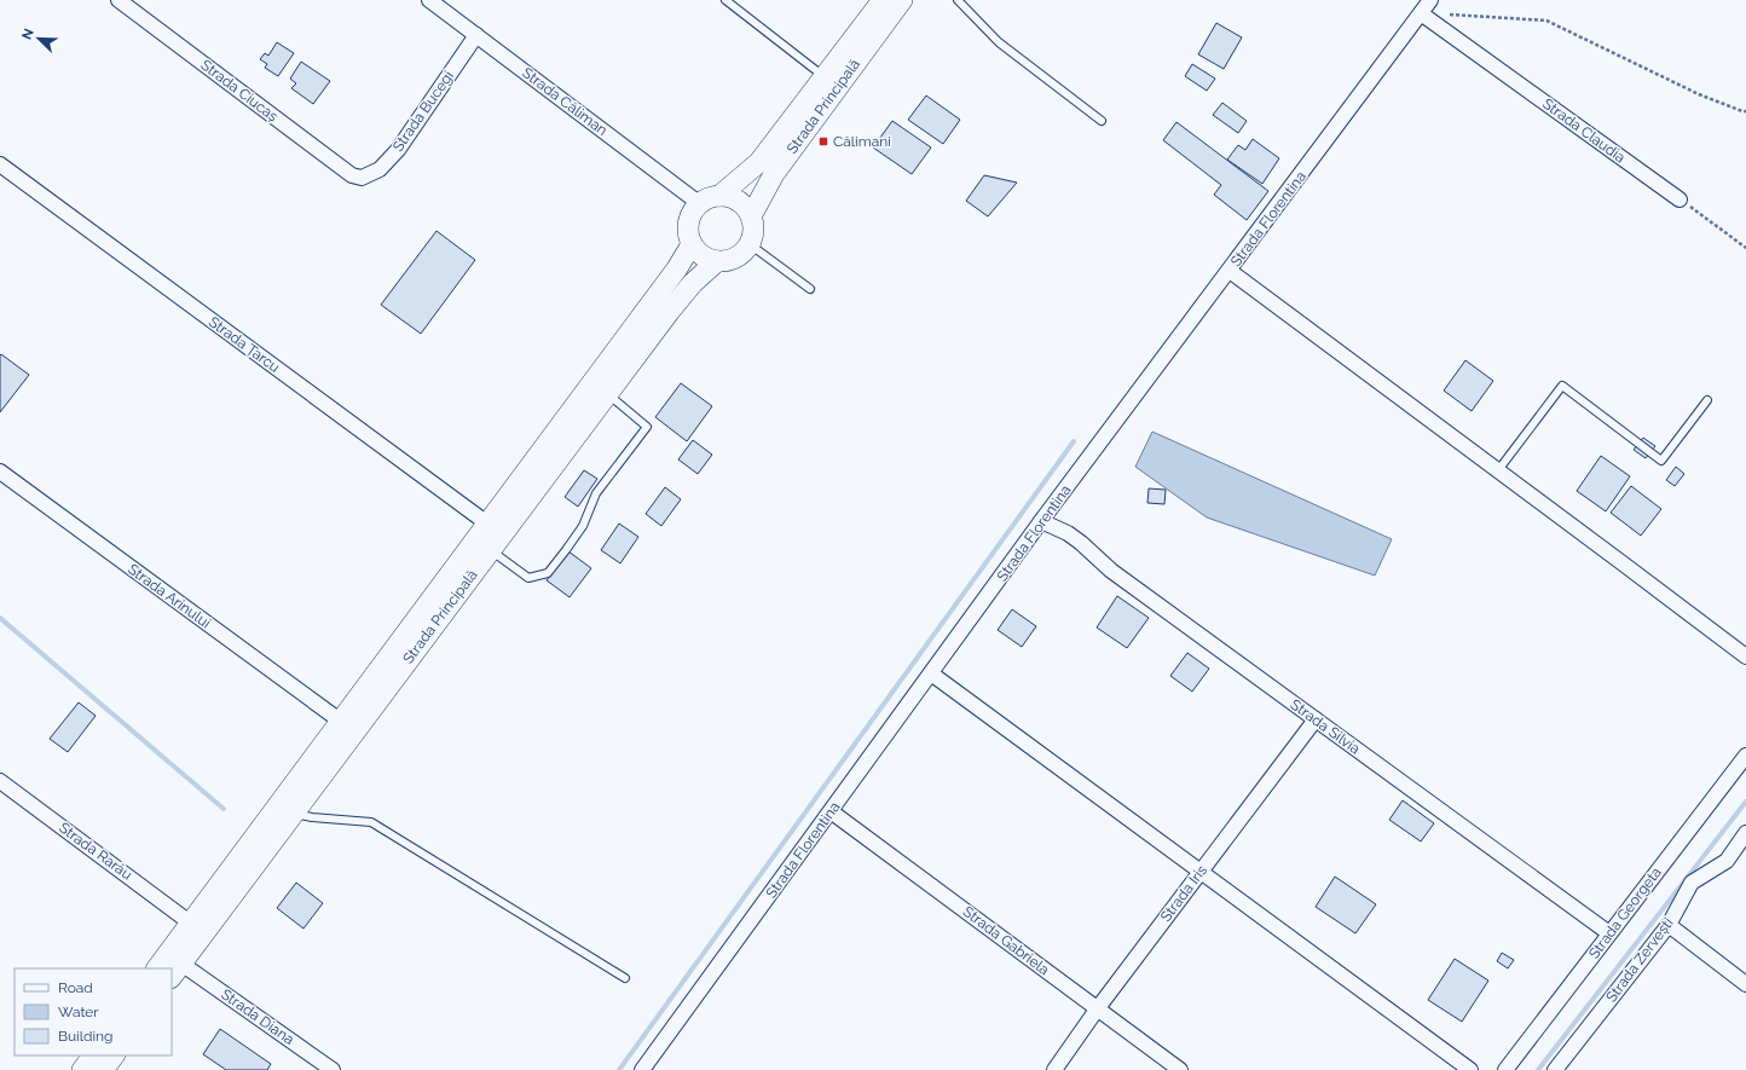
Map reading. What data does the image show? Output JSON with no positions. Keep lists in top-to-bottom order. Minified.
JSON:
{"streets":{"main road":["Strada Principală"],"street":["Strada Ciucaș","Strada Căliman","Strada Bucegi","Strada Claudia","Strada Florentina","Strada Țarcu","Strada Arinului","Strada Silvia","Strada Rarău","Strada Iris","Strada Georgeta","Strada Gabriela","Strada Zervești","Strada Diana"]},"crossings":[["Strada Ciucaș","Strada Bucegi"],["Strada Căliman","Strada Principală"],["Strada Căliman","Strada Bucegi"],["Strada Principală","Strada Țarcu"],["Strada Principală","Strada Arinului"],["Strada Principală","Strada Rarău"],["Strada Principală","Strada Diana"],["Strada Claudia","Strada Florentina"],["Strada Florentina","Strada Silvia"],["Strada Florentina","Strada Gabriela"],["Strada Silvia","Strada Iris"],["Strada Silvia","Strada Georgeta"],["Strada Iris","Strada Gabriela"]],"places":{"transit":["Călimani"]},"legend":["Road","Water","Building"],"north":"top left"}
